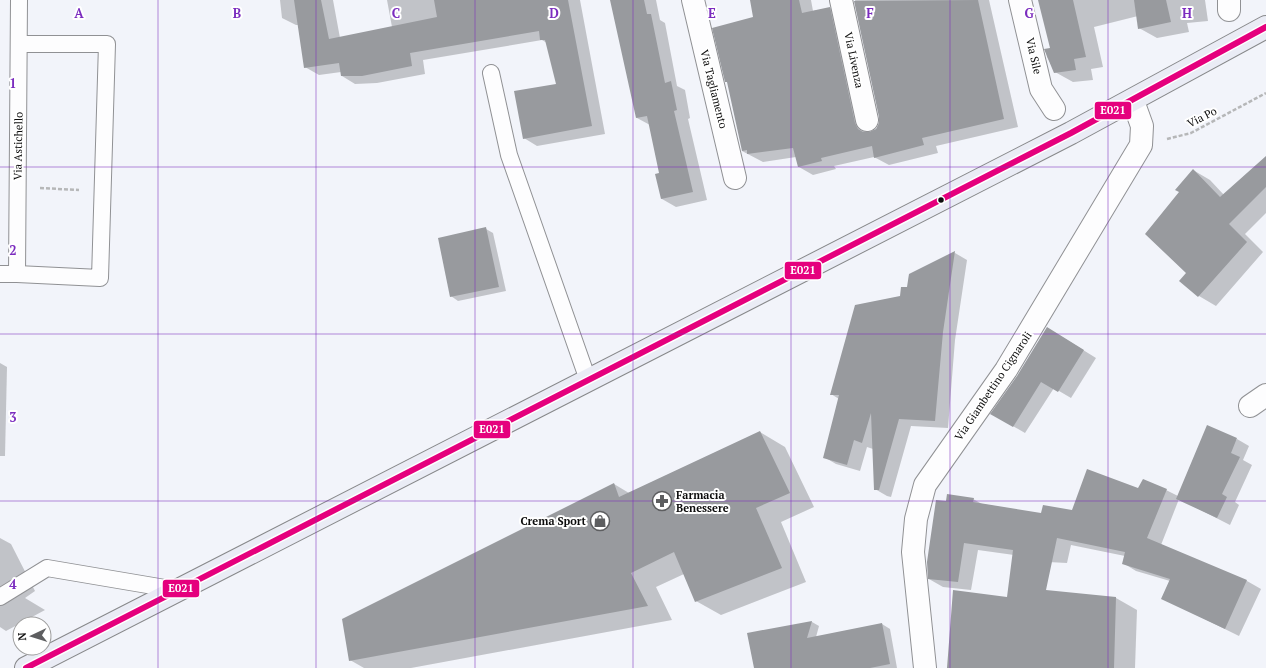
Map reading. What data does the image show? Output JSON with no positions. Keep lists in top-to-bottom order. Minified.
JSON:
{"streets":{"street":["Via Sile","Via Livenza","Via Tagliamento","Via Giambettino Cignaroli"],"lane":["Via Astichello"],"path":["Via Po"]},"crossings":[["Via Po","Via Giambettino Cignaroli"]],"places":{"pharmacy":["Farmacia Benessere"],"shop":["Crema Sport"]},"lines":["transit line E021"],"north":"left","grid":{"columns":["A","B","C","D","E","F","G","H"],"rows":["1","2","3","4"]}}
